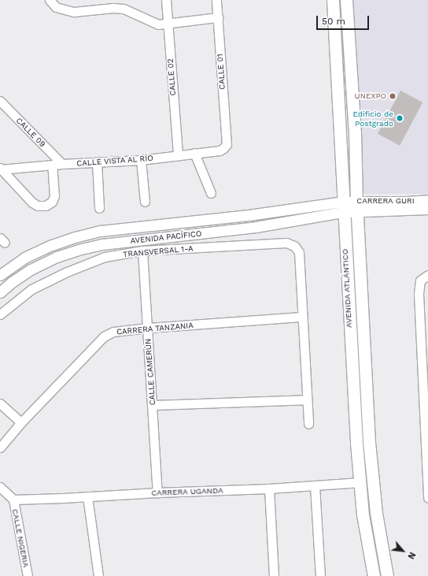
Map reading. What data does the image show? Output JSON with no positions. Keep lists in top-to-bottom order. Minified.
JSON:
{"streets":{"main road":["AVENIDA ATLÁNTICO"],"street":["CALLE 01","CALLE 02","CALLE 09","CALLE VISTA AL RÍO","CARRERA GURI","AVENIDA PACÍFICO","TRANSVERSAL 1-A","CARRERA TANZANIA","CALLE CAMERÚN","CARRERA UGANDA","CALLE NIGERIA"]},"crossings":[["CALLE 01","CALLE VISTA AL RÍO"],["CALLE 02","CALLE VISTA AL RÍO"],["CALLE 09","CALLE VISTA AL RÍO"],["CARRERA GURI","AVENIDA PACÍFICO"],["CARRERA GURI","AVENIDA ATLÁNTICO"],["AVENIDA PACÍFICO","AVENIDA ATLÁNTICO"],["TRANSVERSAL 1-A","CARRERA TANZANIA"],["TRANSVERSAL 1-A","CALLE CAMERÚN"],["AVENIDA ATLÁNTICO","CARRERA UGANDA"],["CARRERA TANZANIA","CALLE CAMERÚN"],["CALLE CAMERÚN","CARRERA UGANDA"],["CARRERA UGANDA","CALLE NIGERIA"]],"places":["UNEXPO","Edificio de Postgrado"],"scale_bar":"50 m","north":"bottom right"}
